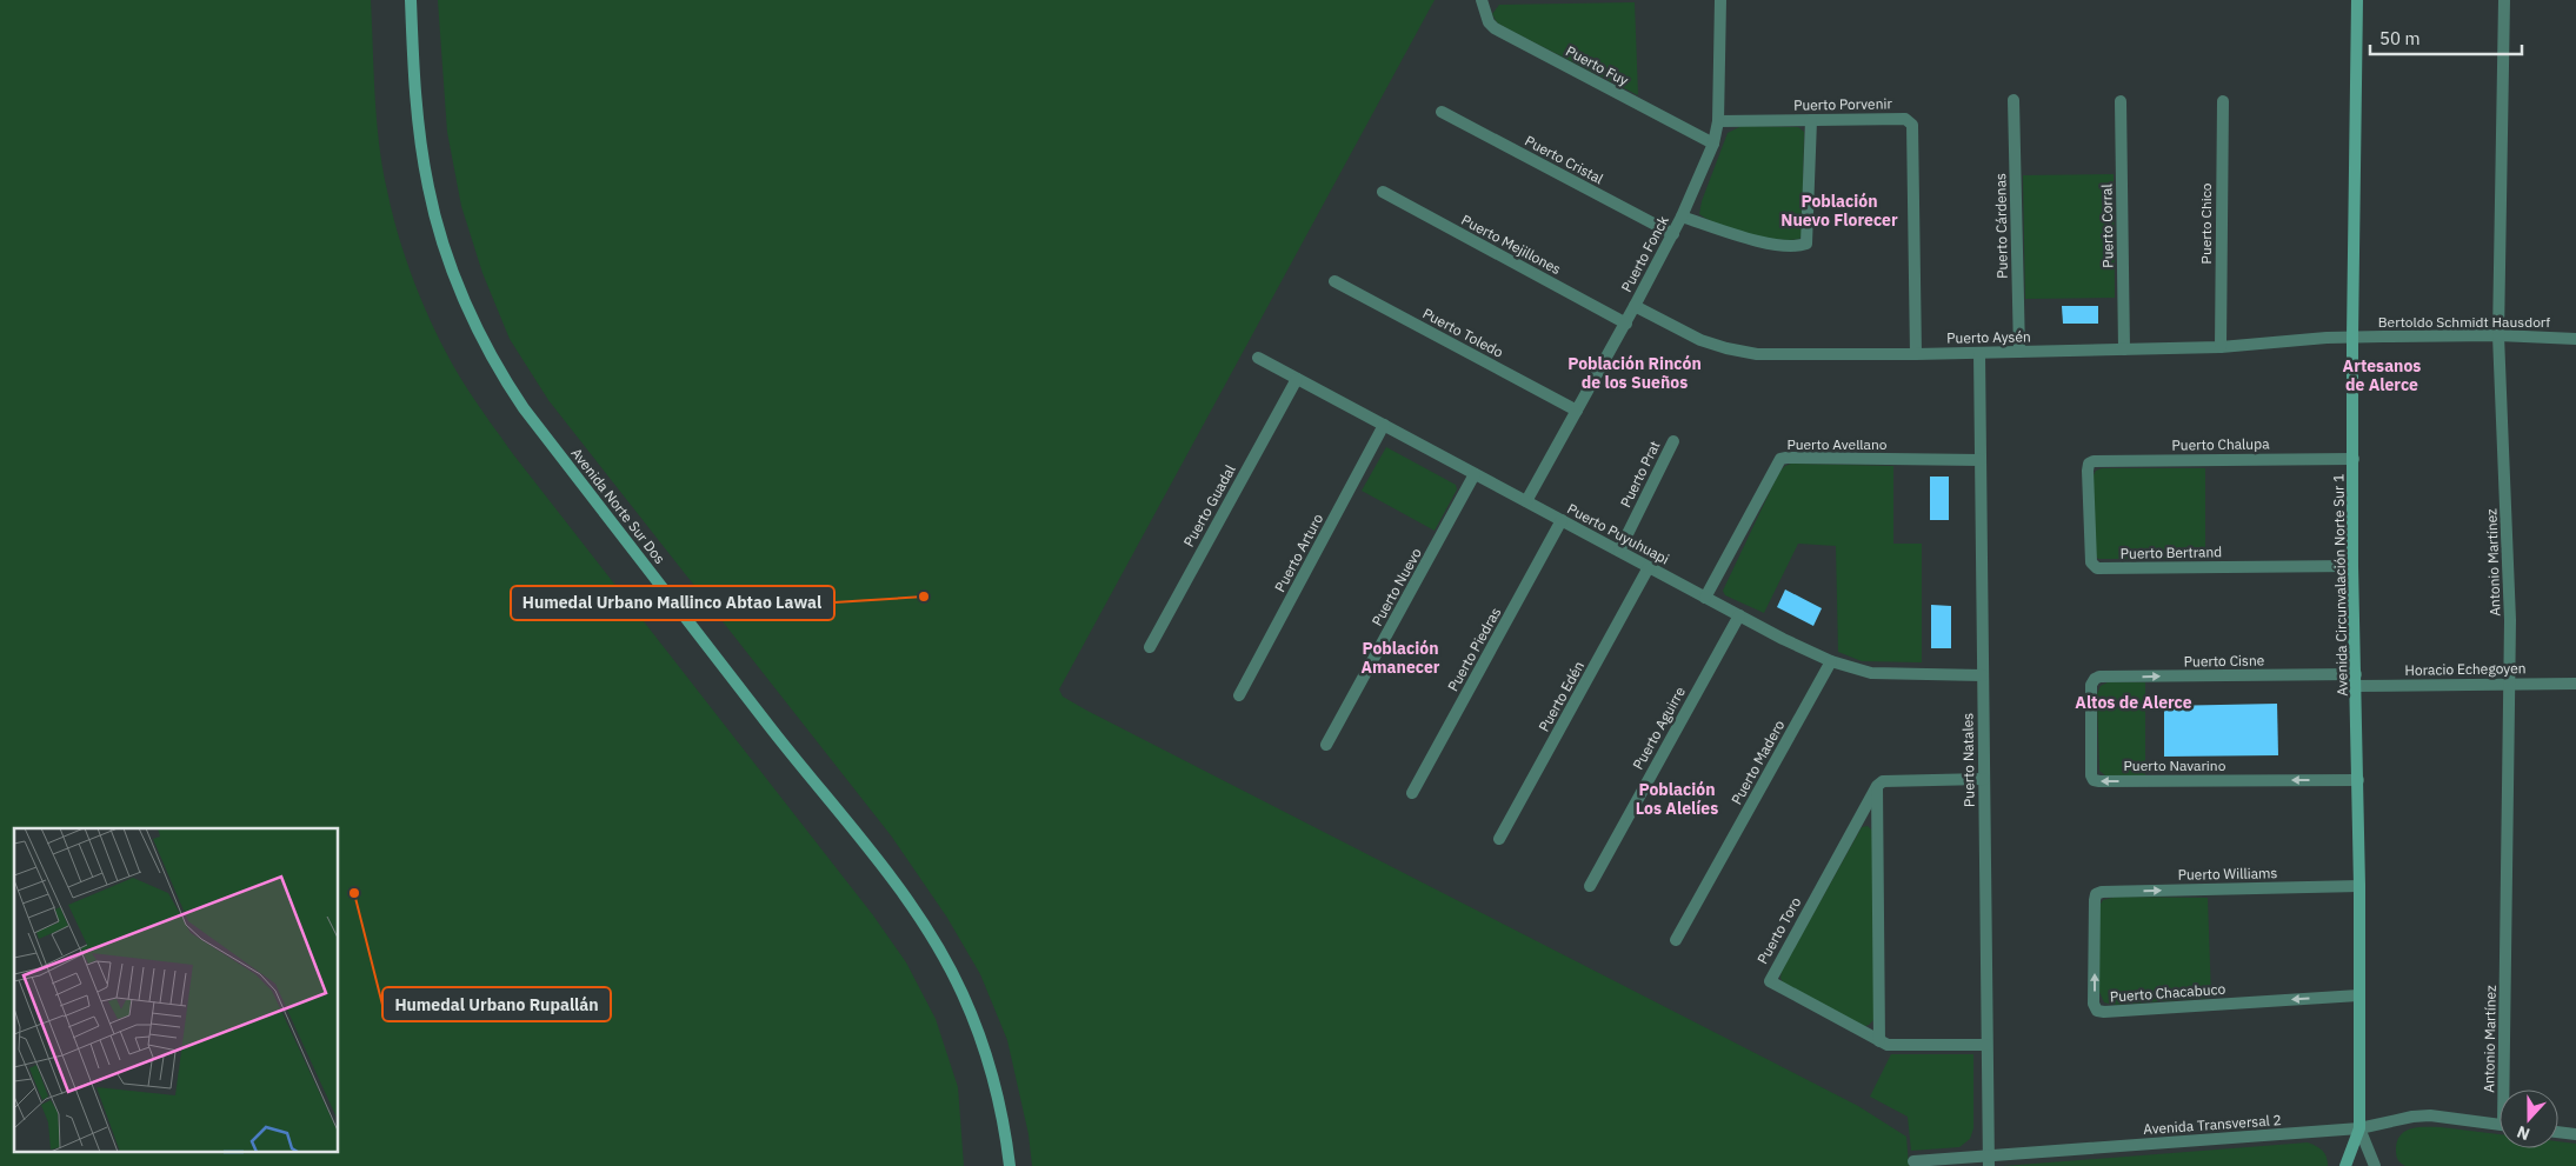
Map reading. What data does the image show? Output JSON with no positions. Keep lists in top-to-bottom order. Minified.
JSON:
{"streets":{"main road":["Avenida Norte Sur Dos","Avenida Circunvalación Norte Sur 1"],"street":["Puerto Fuy","Puerto Porvenir","Puerto Cristal","Puerto Chico","Puerto Cárdenas","Puerto Corral","Puerto Mejillones","Puerto Fonck","Bertoldo Schmidt Hausdorf","Puerto Toledo","Puerto Aysén","Puerto Avellano","Puerto Chalupa","Puerto Prat","Puerto Guadal","Puerto Puyuhuapi","Puerto Arturo","Puerto Bertrand","Antonio Martínez","Puerto Nuevo","Puerto Piedras","Puerto Cisne","Horacio Echegoyen","Puerto Edén","Puerto Aguirre","Puerto Natales","Puerto Madero","Puerto Navarino","Puerto Williams","Puerto Toro","Puerto Chacabuco","Avenida Transversal 2"]},"crossings":[["Puerto Fuy","Puerto Fonck"],["Puerto Porvenir","Puerto Fonck"],["Puerto Porvenir","Puerto Aysén"],["Puerto Cristal","Puerto Fonck"],["Puerto Chico","Puerto Aysén"],["Puerto Cárdenas","Puerto Aysén"],["Puerto Corral","Puerto Aysén"],["Puerto Mejillones","Puerto Fonck"],["Puerto Fonck","Puerto Toledo"],["Puerto Fonck","Puerto Aysén"],["Puerto Fonck","Puerto Puyuhuapi"],["Bertoldo Schmidt Hausdorf","Puerto Aysén"],["Bertoldo Schmidt Hausdorf","Antonio Martínez"],["Bertoldo Schmidt Hausdorf","Avenida Circunvalación Norte Sur 1"],["Puerto Aysén","Avenida Circunvalación Norte Sur 1"],["Puerto Aysén","Puerto Natales"],["Puerto Avellano","Puerto Puyuhuapi"],["Puerto Avellano","Puerto Natales"],["Puerto Chalupa","Puerto Bertrand"],["Puerto Chalupa","Avenida Circunvalación Norte Sur 1"],["Puerto Prat","Puerto Puyuhuapi"],["Puerto Guadal","Puerto Puyuhuapi"],["Puerto Puyuhuapi","Puerto Arturo"],["Puerto Puyuhuapi","Puerto Nuevo"],["Puerto Puyuhuapi","Puerto Piedras"],["Puerto Puyuhuapi","Puerto Edén"],["Puerto Puyuhuapi","Puerto Aguirre"],["Puerto Puyuhuapi","Puerto Natales"],["Puerto Puyuhuapi","Puerto Madero"],["Puerto Bertrand","Avenida Circunvalación Norte Sur 1"],["Antonio Martínez","Horacio Echegoyen"],["Avenida Circunvalación Norte Sur 1","Puerto Cisne"],["Avenida Circunvalación Norte Sur 1","Horacio Echegoyen"],["Avenida Circunvalación Norte Sur 1","Puerto Navarino"],["Avenida Circunvalación Norte Sur 1","Puerto Williams"],["Avenida Circunvalación Norte Sur 1","Puerto Chacabuco"],["Avenida Circunvalación Norte Sur 1","Avenida Transversal 2"],["Puerto Cisne","Horacio Echegoyen"],["Puerto Cisne","Puerto Navarino"],["Puerto Natales","Puerto Toro"],["Puerto Natales","Avenida Transversal 2"],["Puerto Williams","Puerto Chacabuco"]],"one_way":["Puerto Cisne","Puerto Williams"],"districts":["Población Nuevo Florecer","Población Rincón de los Sueños","Artesanos de Alerce","Población Amanecer","Altos de Alerce","Población Los Alelíes"],"places":["Humedal Urbano Mallinco Abtao Lawal","Humedal Urbano Rupallán"],"scale_bar":"50 m","north":"bottom"}
